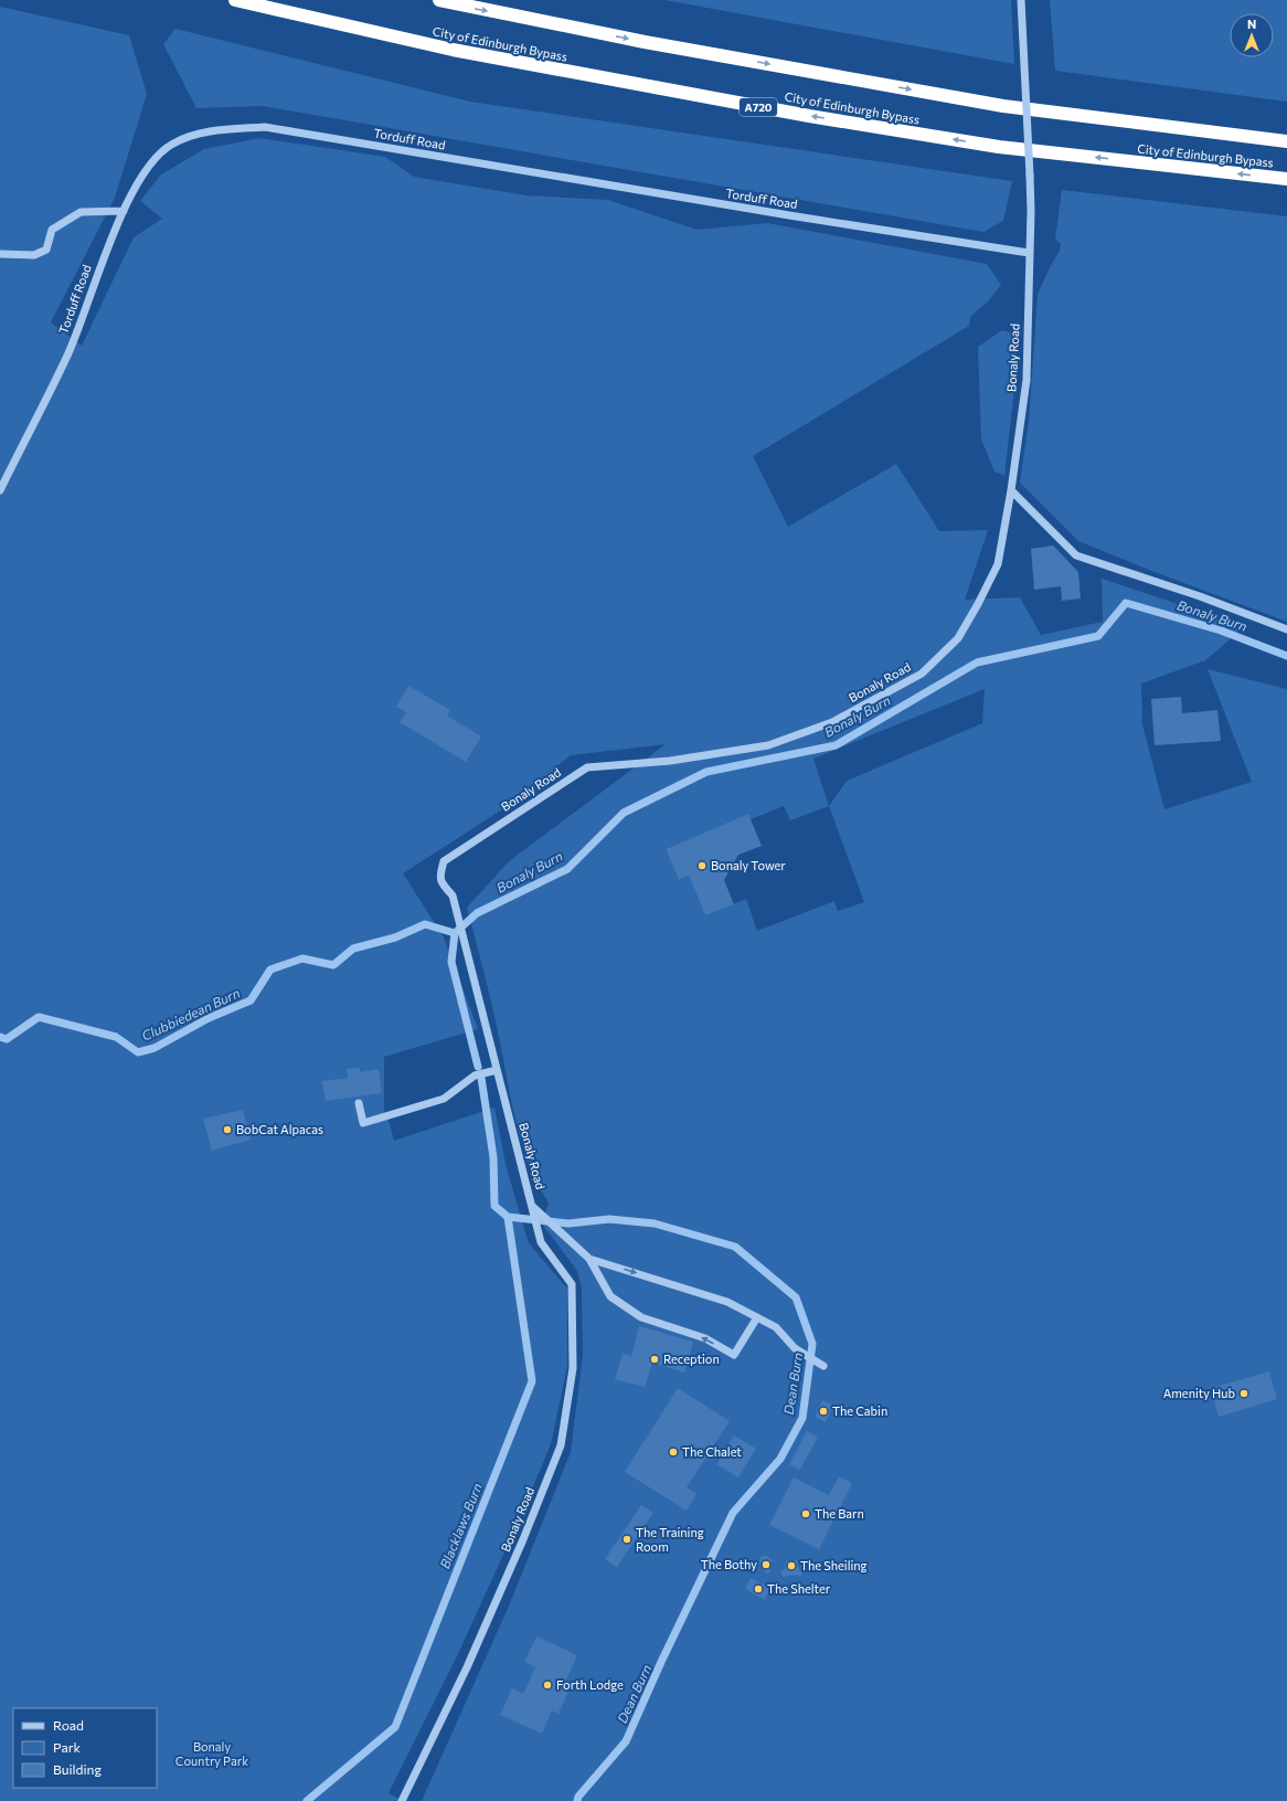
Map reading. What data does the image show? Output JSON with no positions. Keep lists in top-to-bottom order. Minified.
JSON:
{"streets":{"highway":["City of Edinburgh Bypass","A720"],"street":["Torduff Road","Bonaly Road"]},"crossings":[["Torduff Road","Bonaly Road"]],"water":["Bonaly Burn","Clubbiedean Burn","Dean Burn","Blacklaws Burn"],"parks":["Bonaly Country Park"],"places":["Bonaly Tower","BobCat Alpacas","Reception","Amenity Hub","The Cabin","The Chalet","The Barn","The Training Room","The Bothy","The Sheiling","The Shelter","Forth Lodge"],"legend":["Road","Park","Building"],"north":"top"}
